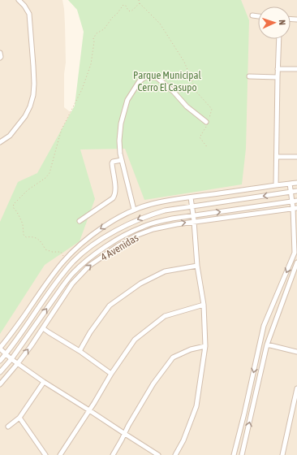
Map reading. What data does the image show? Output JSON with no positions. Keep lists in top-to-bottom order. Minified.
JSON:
{"streets":{"street":["4 Avenidas"]},"parks":["Parque Municipal Cerro El Casupo"],"north":"right"}
